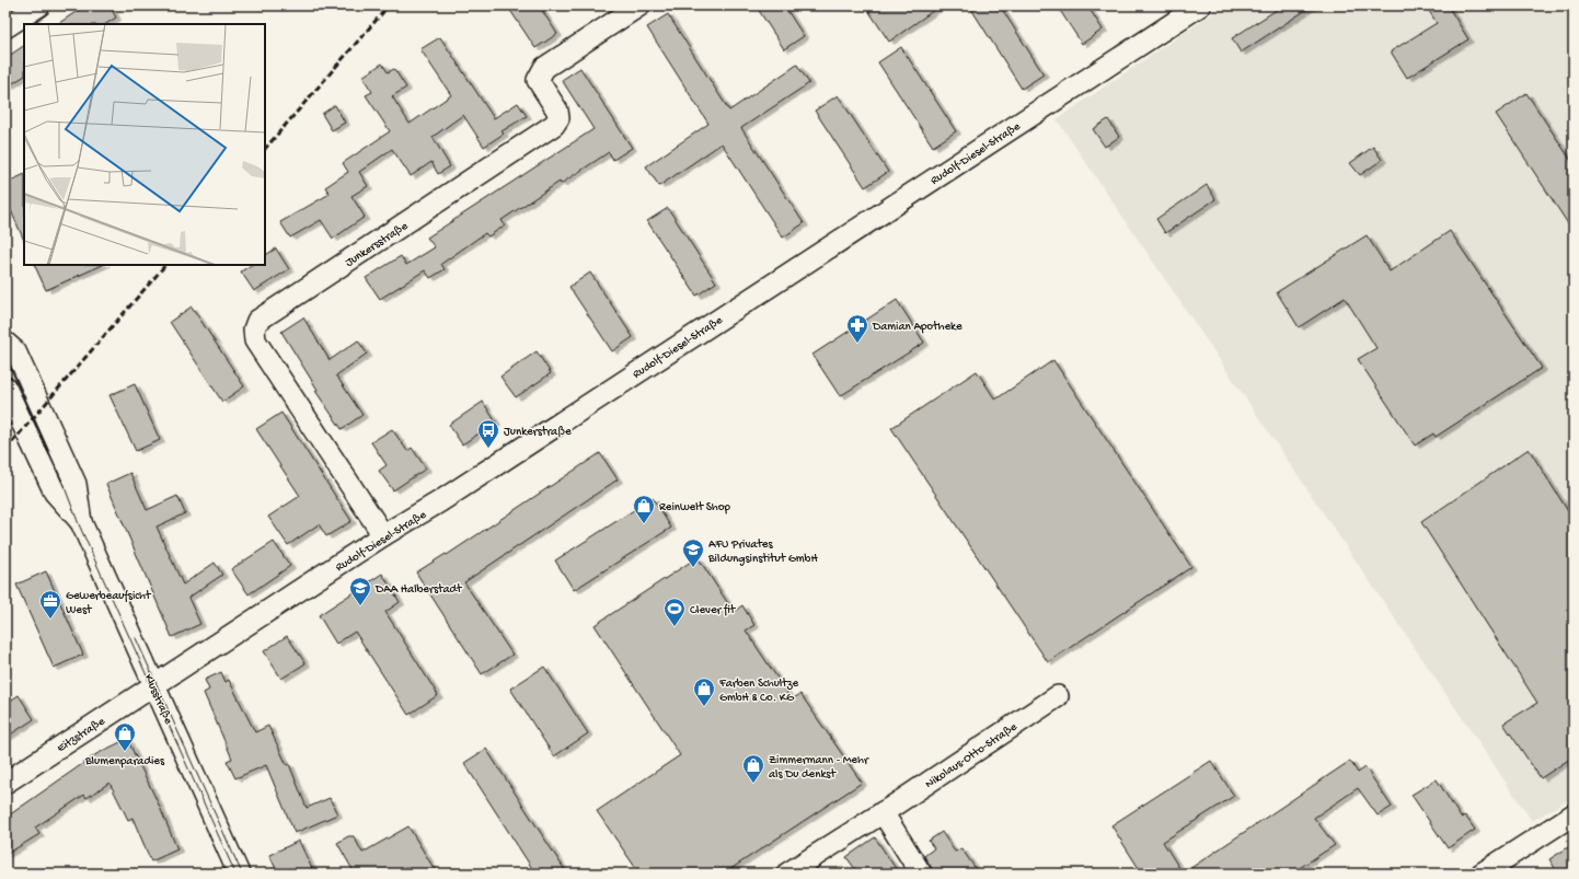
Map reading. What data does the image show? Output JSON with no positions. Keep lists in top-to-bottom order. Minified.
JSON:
{"streets":{"street":["Rudolf-Diesel-Straße","Junkersstraße","Klusstraße","Eitzstraße","Nikolaus-Otto-Straße"]},"crossings":[["Rudolf-Diesel-Straße","Junkersstraße"],["Rudolf-Diesel-Straße","Klusstraße"],["Rudolf-Diesel-Straße","Eitzstraße"],["Klusstraße","Eitzstraße"]],"places":{"pharmacy":["Damian Apotheke"],"bus stop":["Junkerstraße"],"shop":["Reinwelt Shop","Farben Schultze GmbH & Co. KG","Blumenparadies","Zimmermann - Mehr als Du denkst"],"school or university":["AFU Privates Bildungsinstitut GmbH","DAA Halberstadt"],"office":["Gewerbeaufsicht West"],"sports":["Clever fit"]}}
